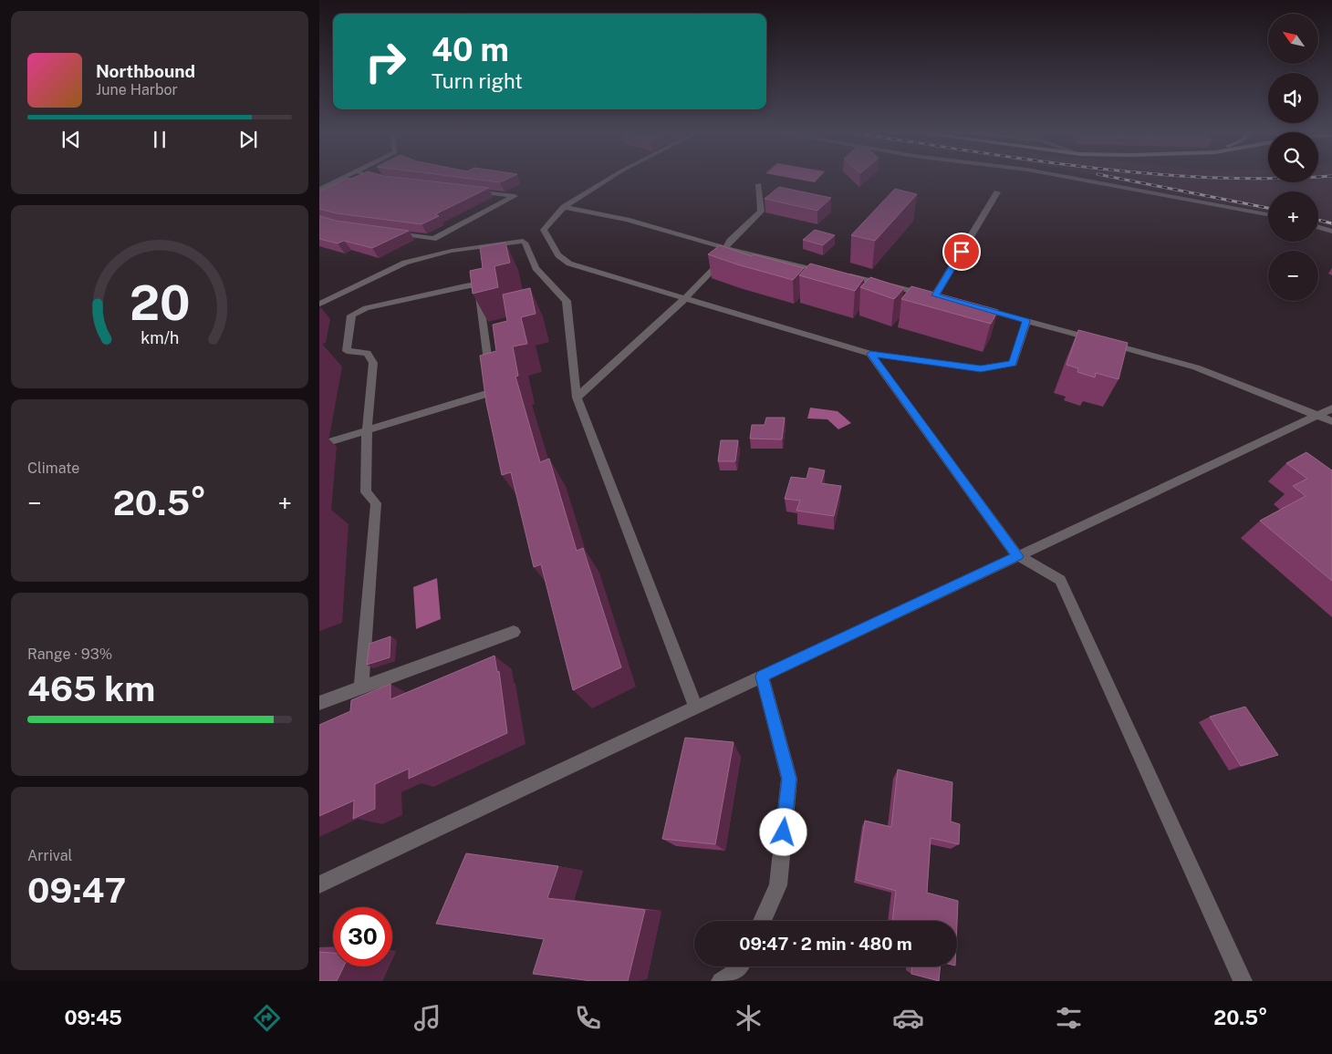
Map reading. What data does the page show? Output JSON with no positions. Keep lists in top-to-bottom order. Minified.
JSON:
{"north":"top left","page":{"map_buttons":["+","−"],"turn":["40 m","Turn right"],"song":["Northbound","June Harbor"],"tile":["Climate",["Range · 93%","465 km"],["Arrival","09:47"]],"heat":["−","20.5°","+"],"limit":"30","trip":"09:47 · 2 min · 480 m","tabs":["09:45","20.5°"],"gauge":["20","km/h"]}}
